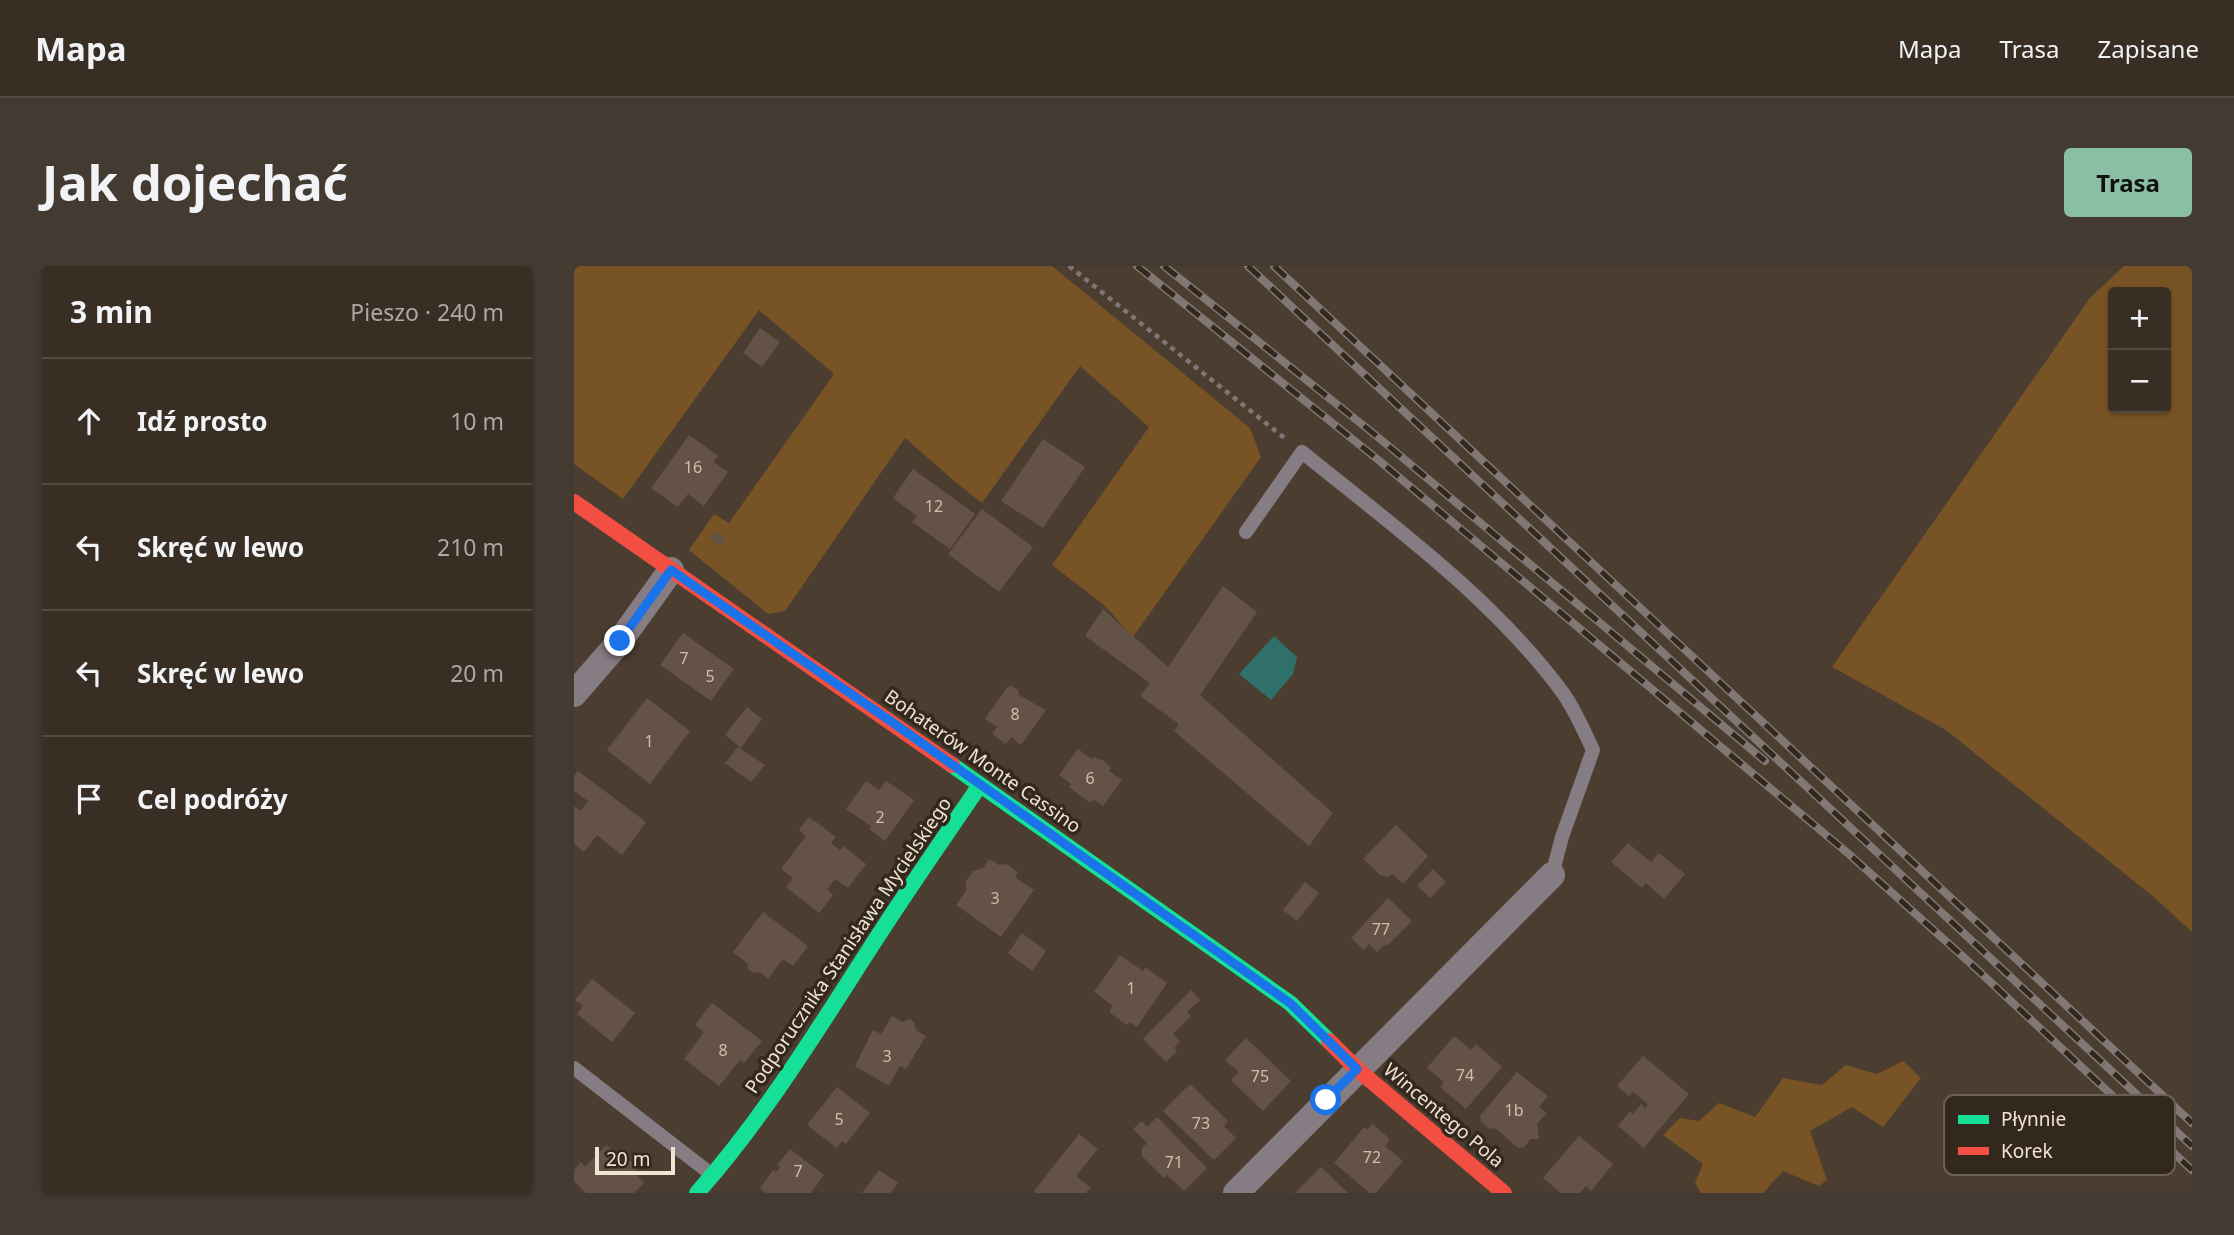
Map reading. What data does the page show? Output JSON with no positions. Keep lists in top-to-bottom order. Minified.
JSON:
{"streets":{"street":["Bohaterów Monte Cassino","Podporucznika Stanisława Mycielskiego","Wincentego Pola"]},"crossings":[["Bohaterów Monte Cassino","Podporucznika Stanisława Mycielskiego"],["Bohaterów Monte Cassino","Wincentego Pola"]],"house_numbers":["16","12","7","5","8","1","6","2","3","77","1","8","3","74","75","1b","5","73","72","71","7"],"legend":["Płynnie","Korek"],"scale_bar":"20 m","page":{"header":"Mapa","nav":["Mapa","Trasa","Zapisane"],"buttons":"Trasa","title":"Jak dojechać","heading":["3 min","Pieszo · 240 m"],"map_buttons":["+","−"],"list":[["Idź prosto","10 m"],["Skręć w lewo","210 m"],["Skręć w lewo","20 m"],"Cel podróży"],"scale":"20 m"}}
